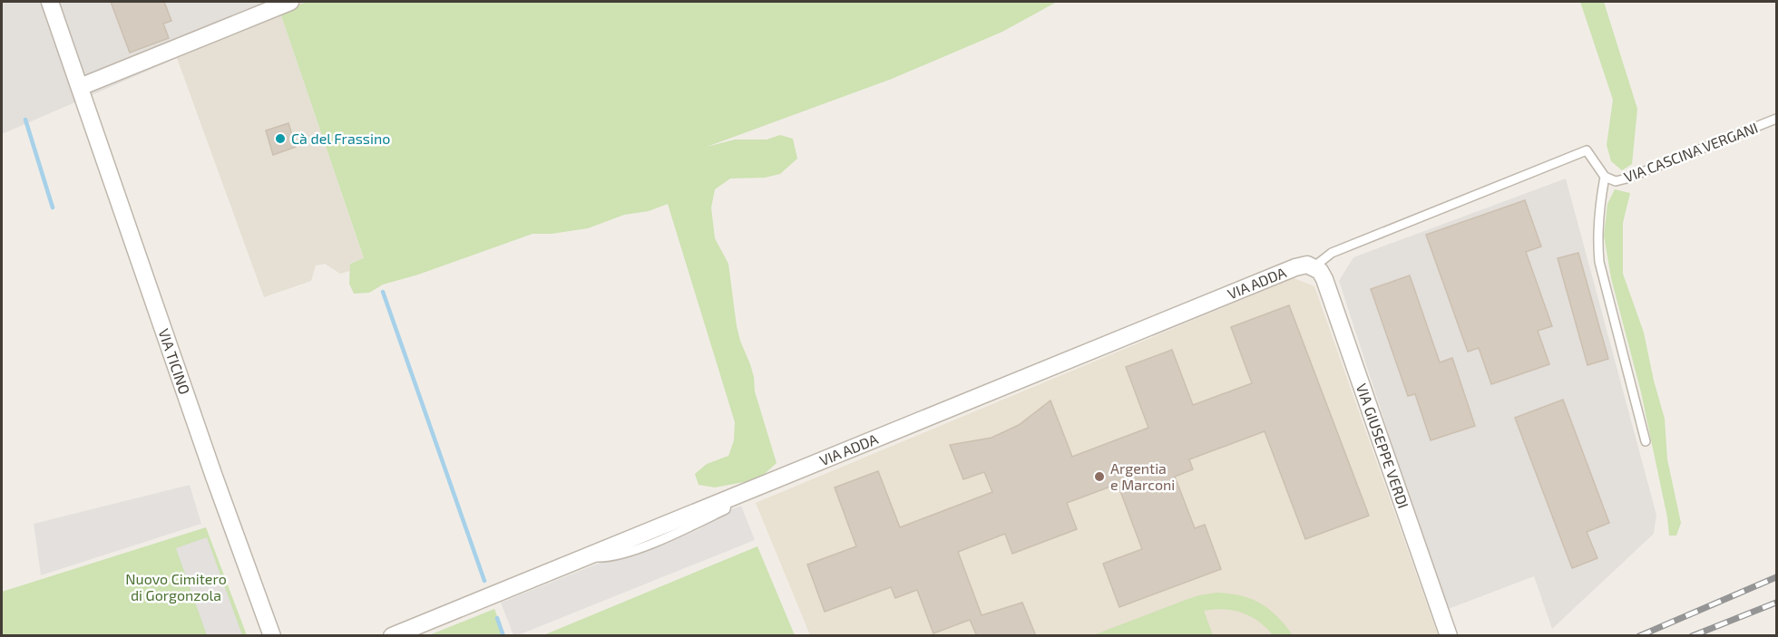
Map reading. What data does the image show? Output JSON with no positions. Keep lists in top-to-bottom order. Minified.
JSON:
{"streets":{"street":["VIA ADDA","VIA TICINO","VIA GIUSEPPE VERDI"],"lane":["VIA CASCINA VERGANI"]},"crossings":[["VIA CASCINA VERGANI","VIA ADDA"],["VIA ADDA","VIA GIUSEPPE VERDI"]],"parks":["Nuovo Cimitero di Gorgonzola"],"places":["Cà del Frassino","Argentia e Marconi"]}
